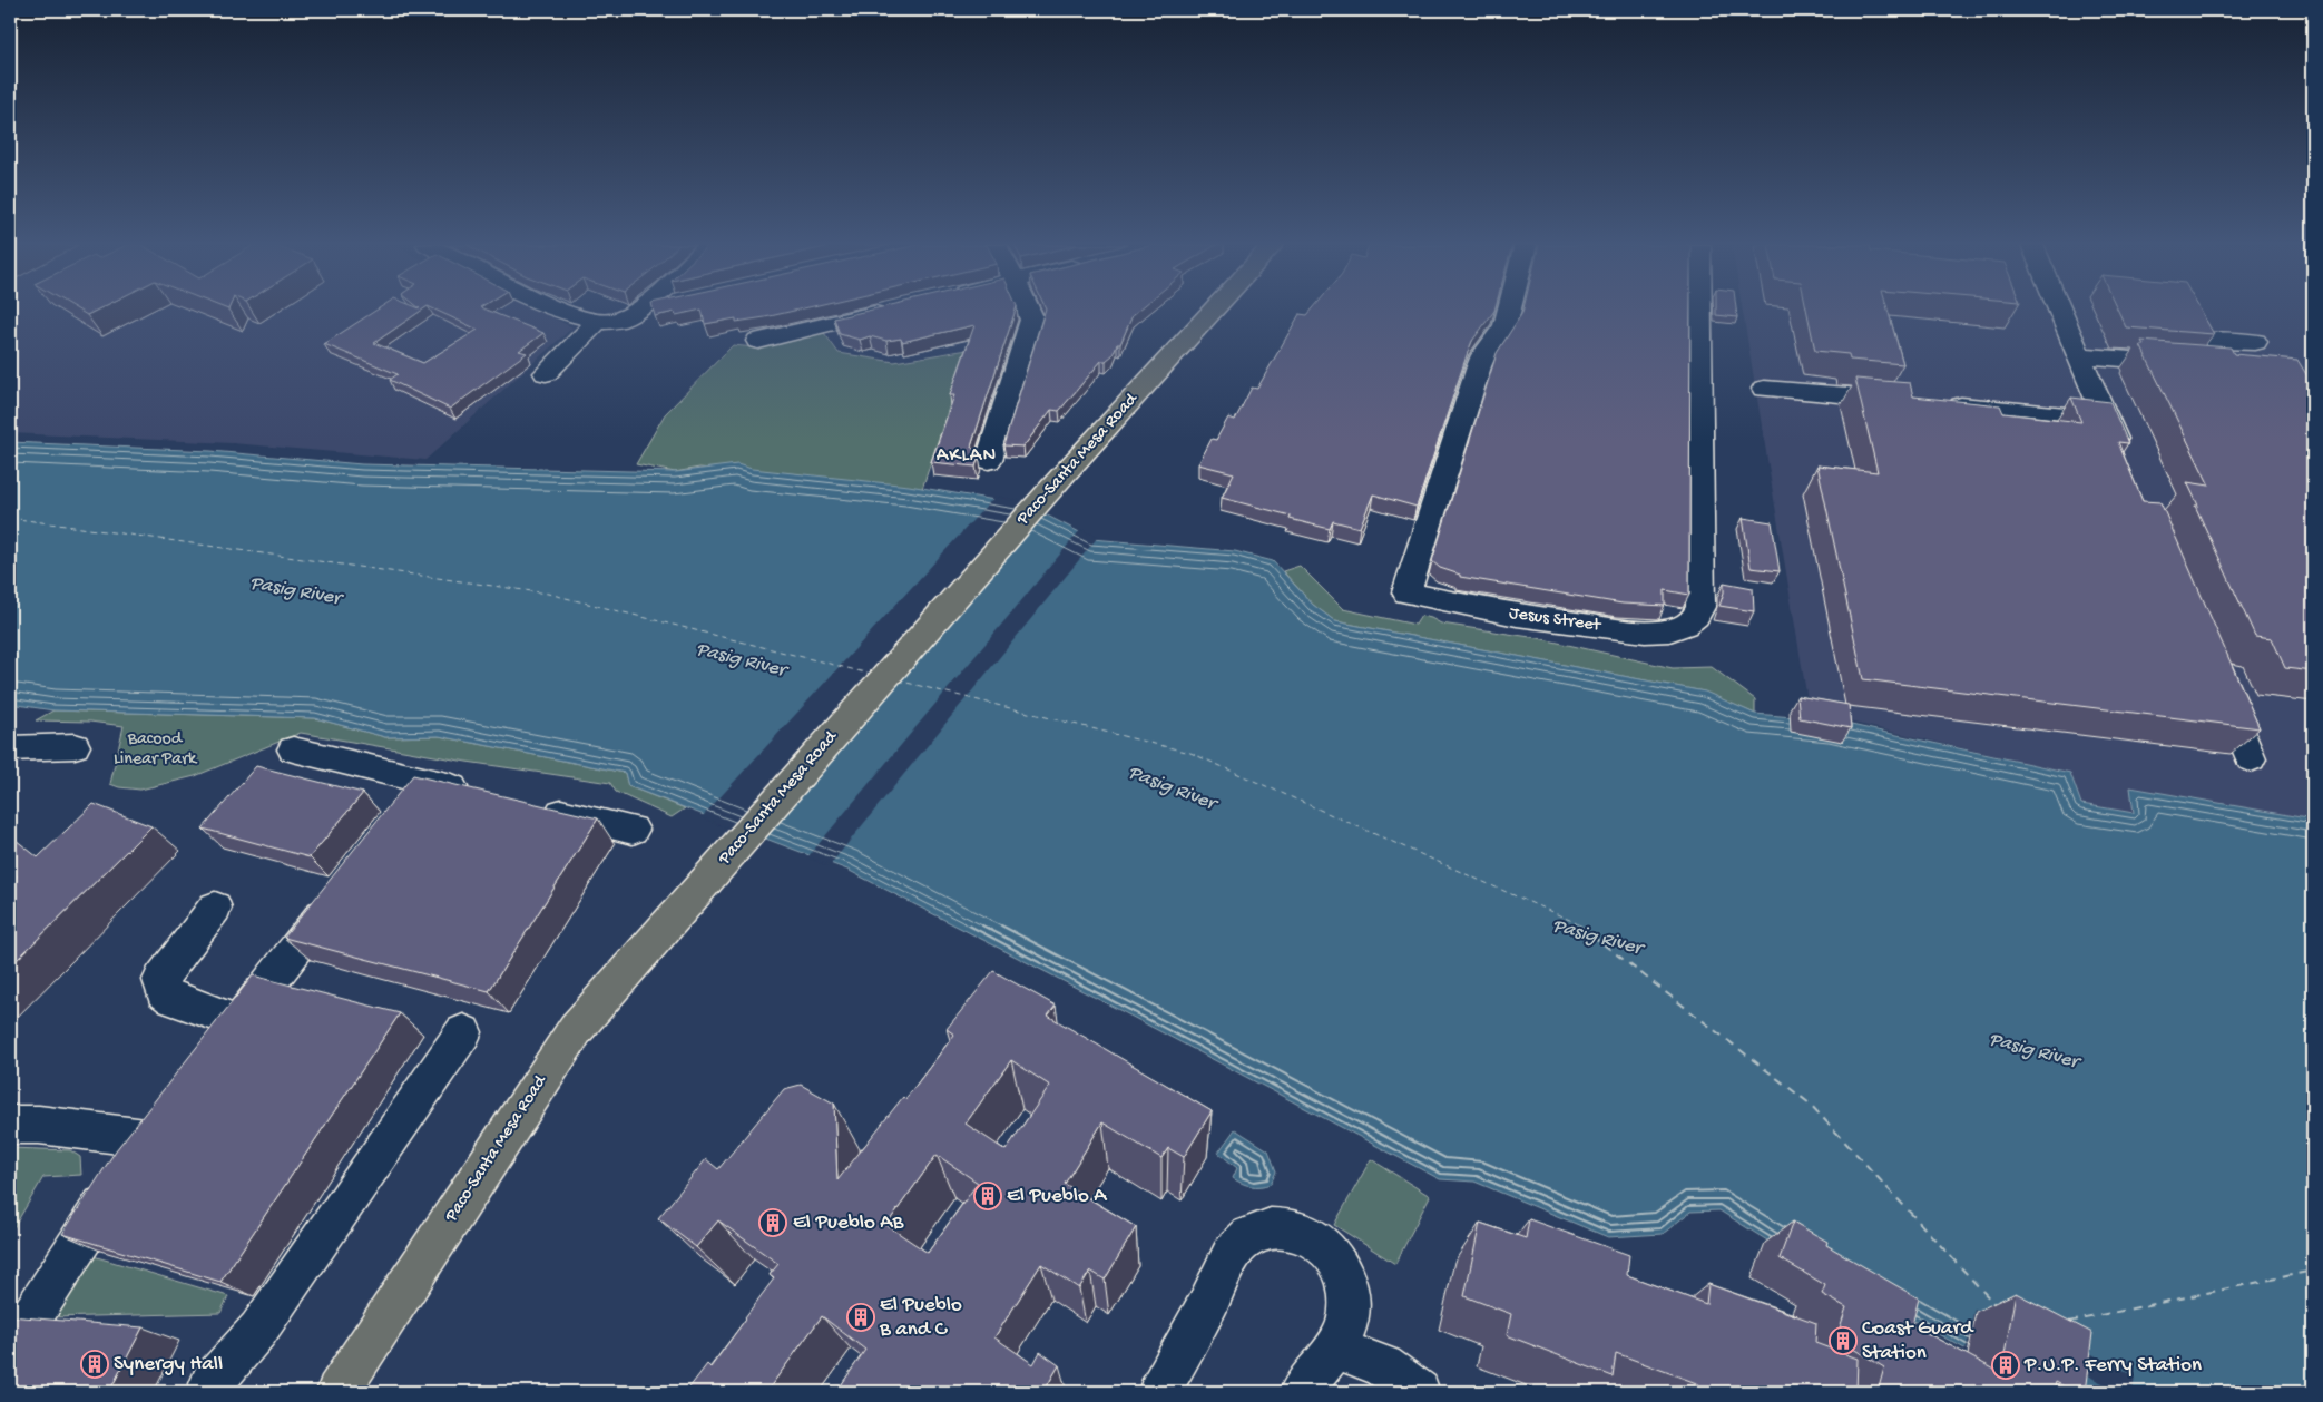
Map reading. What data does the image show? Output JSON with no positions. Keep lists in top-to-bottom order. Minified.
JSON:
{"streets":{"main road":["Paco-Santa Mesa Road"],"street":["Jesus Street"]},"districts":["AKLAN"],"water":["Pasig River"],"parks":["Bacood Linear Park"],"places":{"building":["El Pueblo A","El Pueblo AB","El Pueblo B and C","Coast Guard Station","Synergy Hall","P.U.P. Ferry Station"]}}
